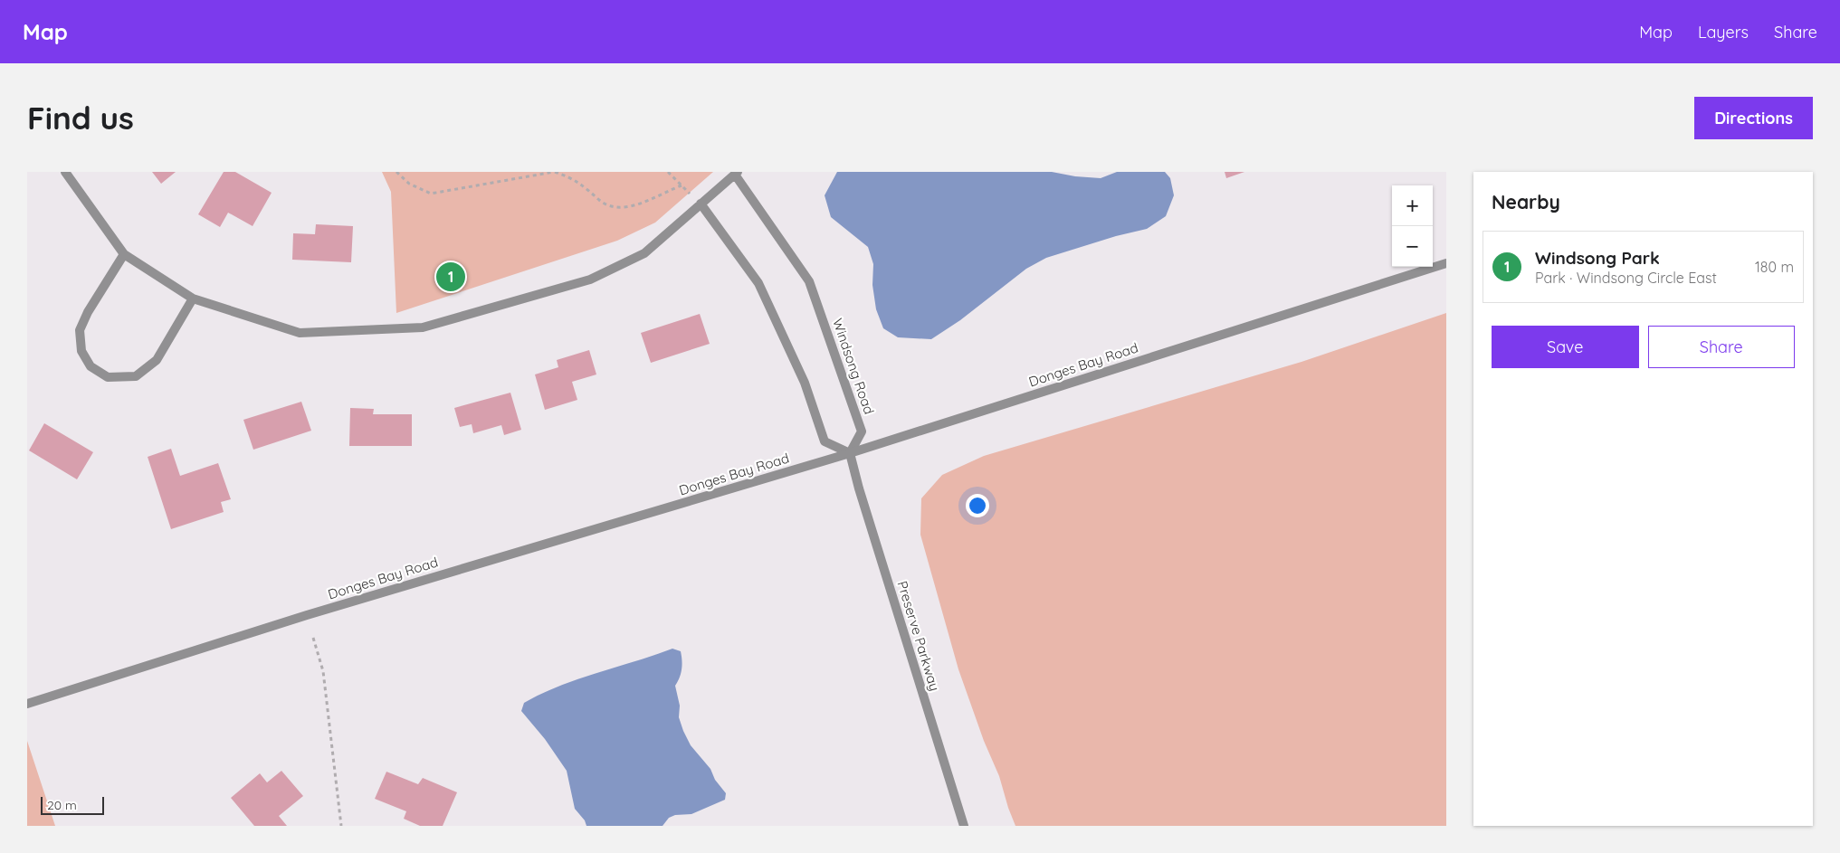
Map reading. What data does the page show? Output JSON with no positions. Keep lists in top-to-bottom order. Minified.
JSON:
{"streets":{"street":["Donges Bay Road","Windsong Road","Preserve Parkway"]},"crossings":[["Donges Bay Road","Windsong Road"],["Donges Bay Road","Preserve Parkway"],["Windsong Road","Preserve Parkway"]],"scale_bar":"20 m","page":{"header":"Map","nav":["Map","Layers","Share"],"buttons":["Directions",["Save","Share"]],"title":"Find us","heading":"Nearby","map_buttons":["+","−"],"list":[{"mark":"1","name":"Windsong Park","note":"Park · Windsong Circle East","value":"180 m"}],"pins":"1","scale":"20 m"}}
